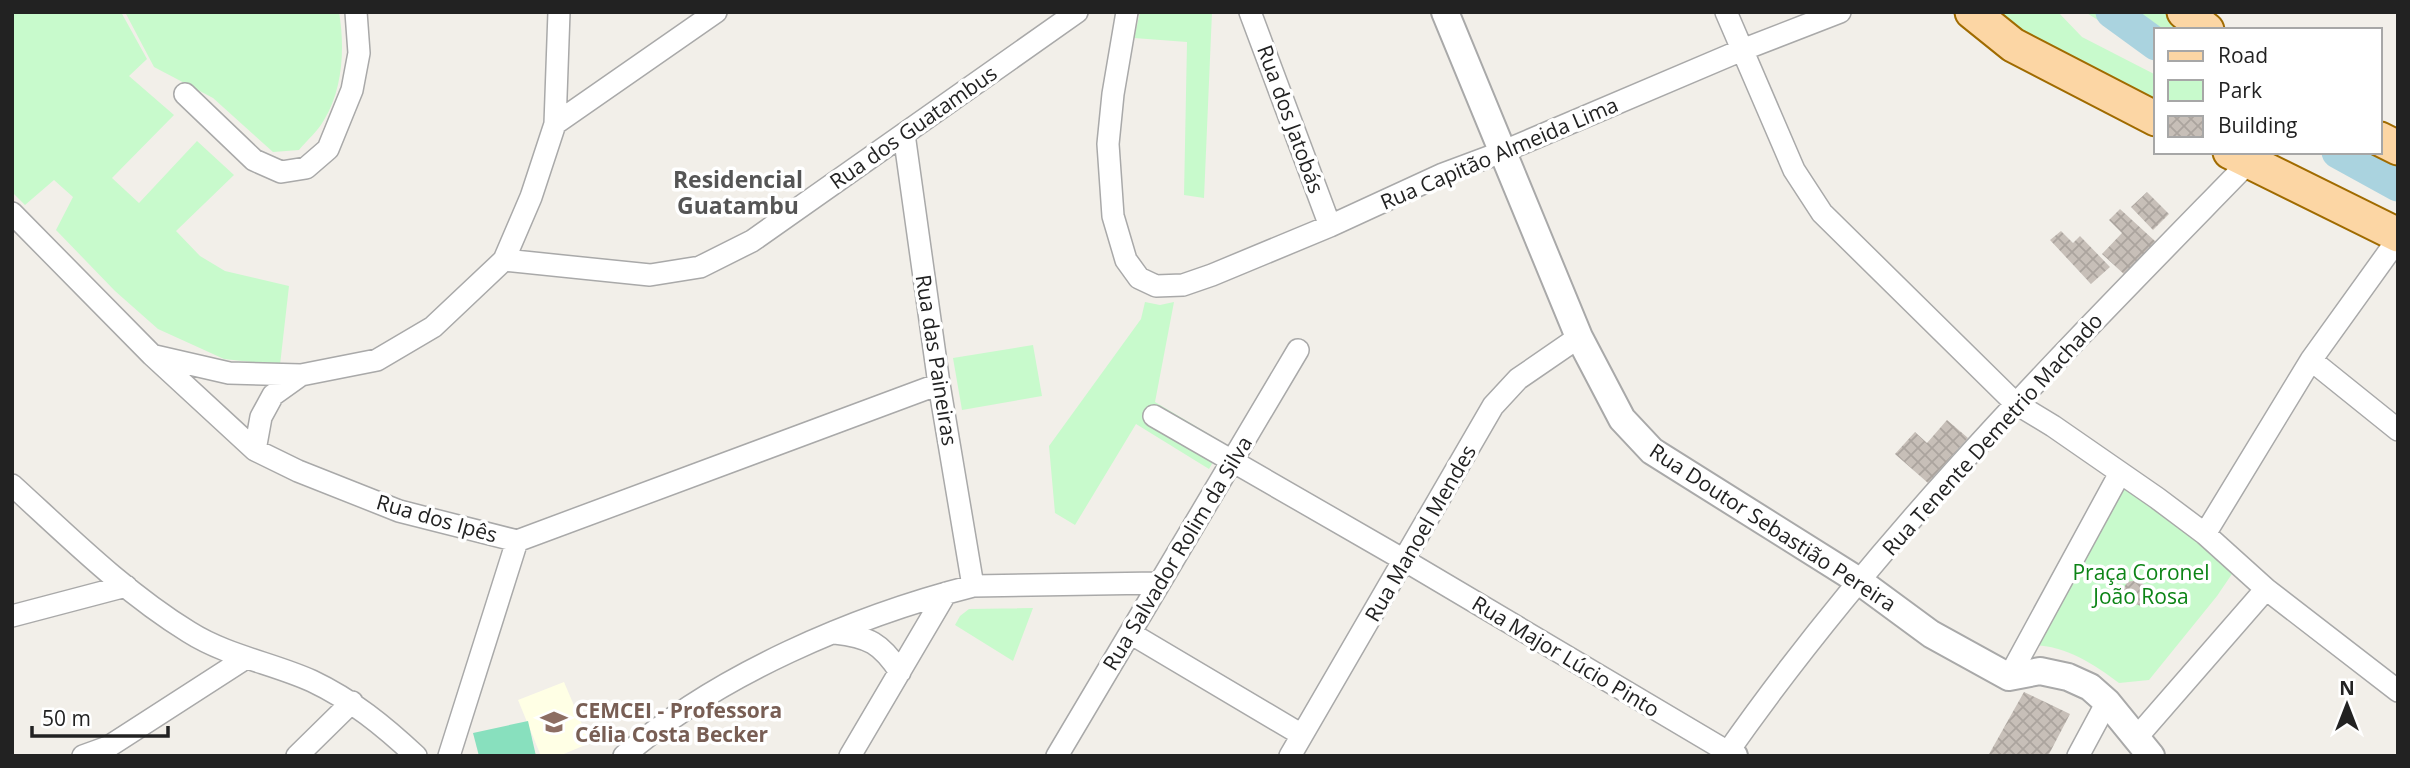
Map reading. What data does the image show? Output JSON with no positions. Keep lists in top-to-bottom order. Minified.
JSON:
{"streets":{"street":["Rua dos Jatobás","Rua dos Guatambus","Rua Capitão Almeida Lima","Rua das Paineiras","Rua Tenente Demetrio Machado","Rua dos Ipês","Rua Doutor Sebastião Pereira","Rua Manoel Mendes","Rua Salvador Rolim da Silva","Rua Major Lúcio Pinto"]},"crossings":[["Rua dos Jatobás","Rua Capitão Almeida Lima"],["Rua dos Guatambus","Rua das Paineiras"],["Rua Capitão Almeida Lima","Rua Doutor Sebastião Pereira"],["Rua das Paineiras","Rua dos Ipês"],["Rua Tenente Demetrio Machado","Rua Doutor Sebastião Pereira"],["Rua Tenente Demetrio Machado","Rua Major Lúcio Pinto"],["Rua Doutor Sebastião Pereira","Rua Manoel Mendes"],["Rua Manoel Mendes","Rua Major Lúcio Pinto"],["Rua Salvador Rolim da Silva","Rua Major Lúcio Pinto"]],"districts":["Residencial Guatambu"],"parks":["Praça Coronel João Rosa"],"places":{"school or university":["CEMCEI - Professora Célia Costa Becker"]},"legend":["Road","Park","Building"],"scale_bar":"50 m","north":"top"}
